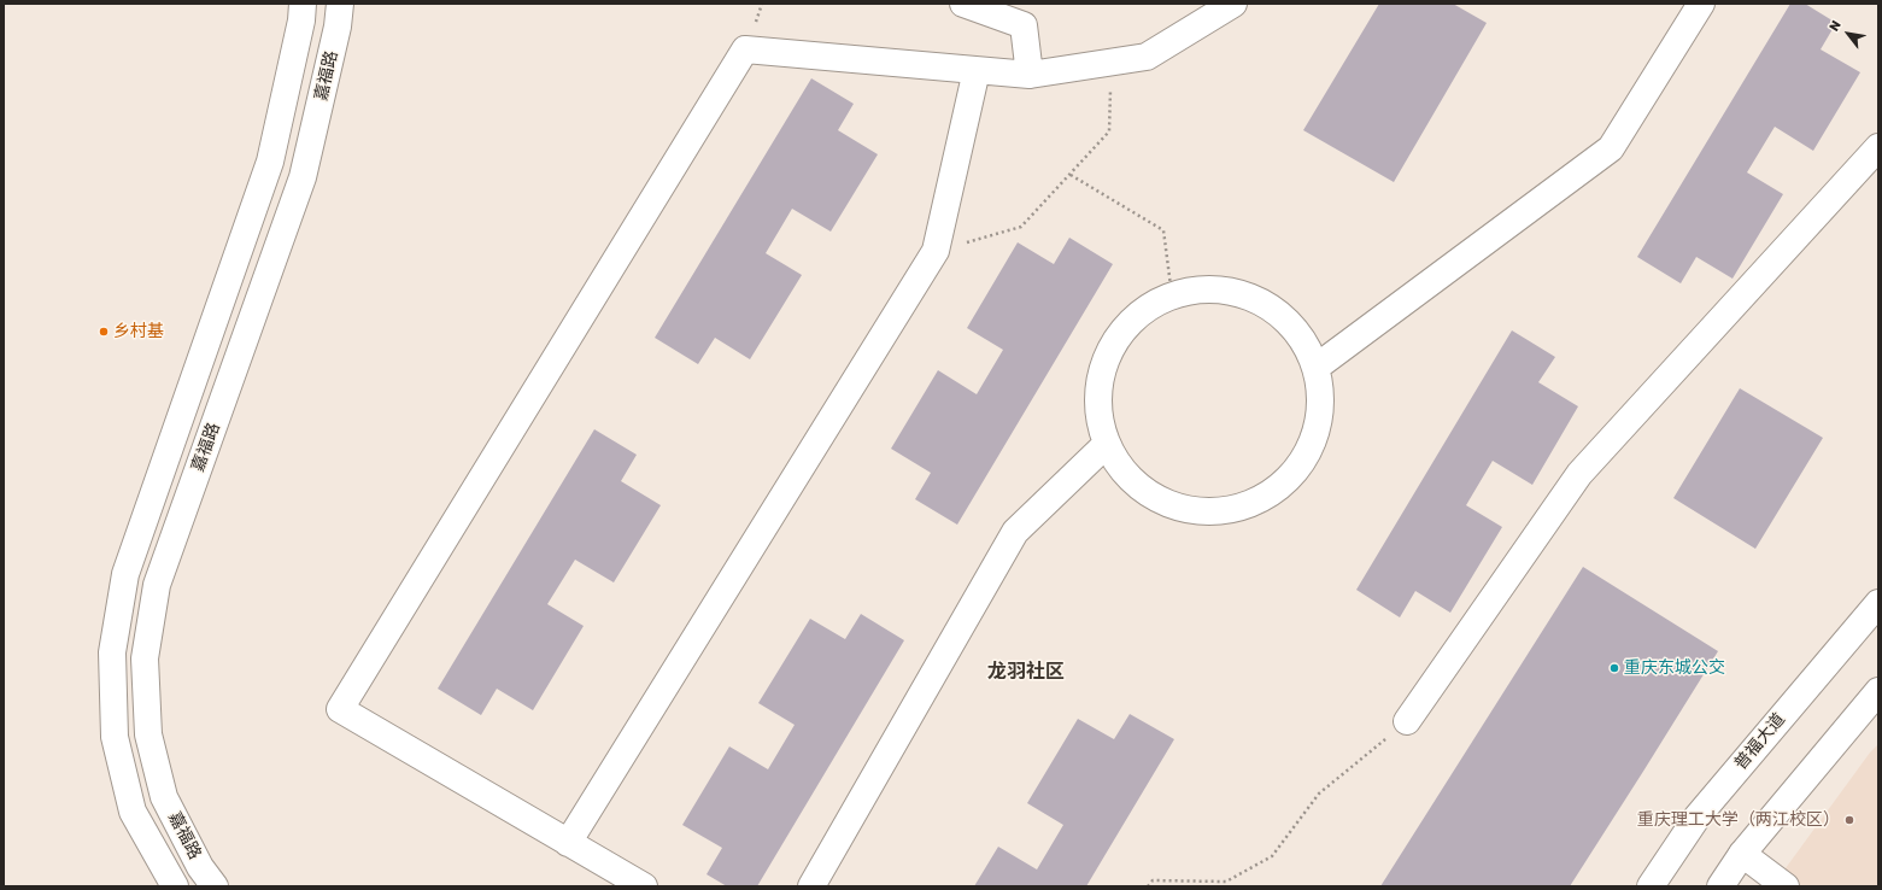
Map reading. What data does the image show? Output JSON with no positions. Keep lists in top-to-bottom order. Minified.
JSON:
{"streets":{"street":["嘉福路","普福大道"]},"districts":["龙羽社区"],"places":["乡村基","重庆东城公交","重庆理工大学（两江校区）"],"north":"top left"}
